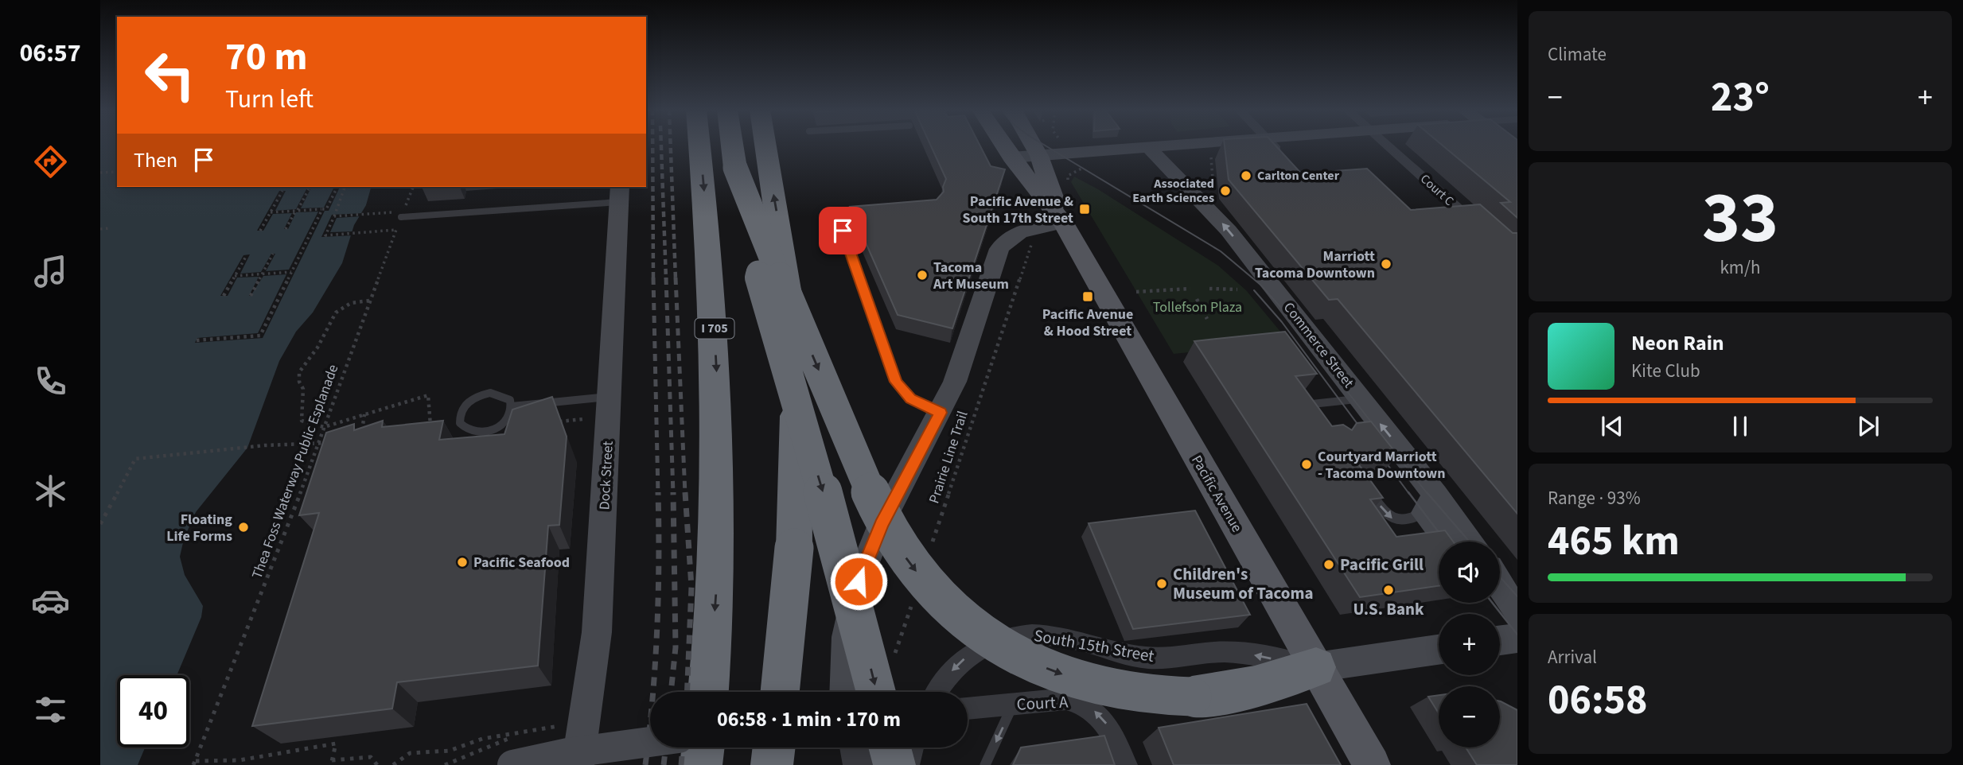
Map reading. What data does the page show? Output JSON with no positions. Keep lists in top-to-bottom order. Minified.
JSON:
{"streets":{"highway":["I 705"],"main road":["Pacific Avenue"],"street":["Court C","Commerce Street","Dock Street","South 15th Street","Court A"],"path":["Prairie Line Trail","Thea Foss Waterway Public Esplanade"]},"crossings":[["Pacific Avenue","South 15th Street"]],"one_way":["Commerce Street","South 15th Street","Court A"],"parks":["Tollefson Plaza"],"places":{"other":["Carlton Center","Associated Earth Sciences","Marriott Tacoma Downtown","Tacoma Art Museum","Courtyard Marriott - Tacoma Downtown","Floating Life Forms","Pacific Seafood","Pacific Grill","Children's Museum of Tacoma","U.S. Bank"],"transit":["Pacific Avenue & South 17th Street","Pacific Avenue & Hood Street"]},"page":{"tabs":"06:57","tile":["Climate",["33","km/h"],["Range · 93%","465 km"],["Arrival","06:58"]],"turn":["70 m","Turn left"],"heat":["−","23°","+"],"then":"Then","song":["Neon Rain","Kite Club"],"map_buttons":["+","−"],"limit":"40","trip":"06:58 · 1 min · 170 m"}}
